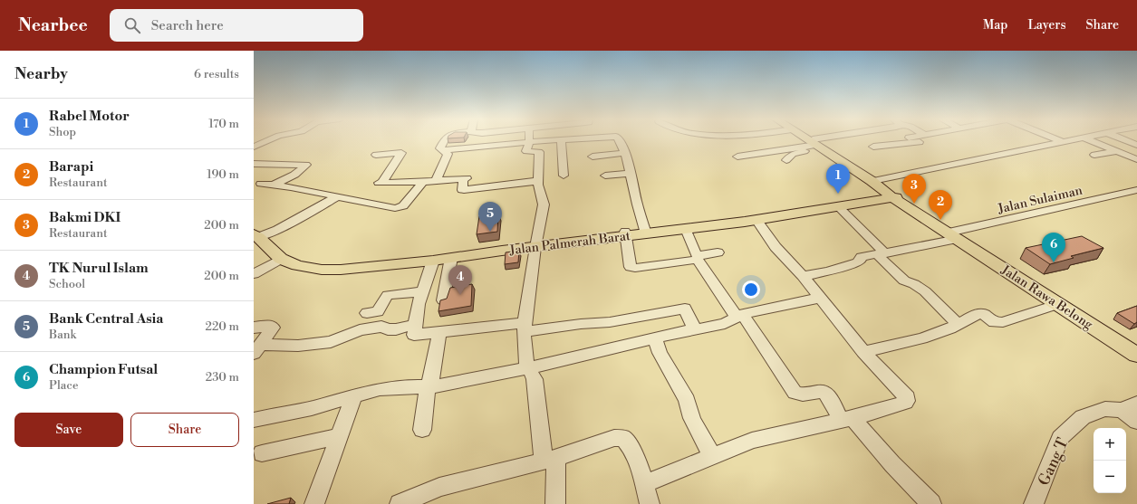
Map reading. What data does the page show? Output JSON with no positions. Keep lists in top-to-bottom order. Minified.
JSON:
{"streets":{"main road":["Jalan Palmerah Barat","Jalan Rawa Belong"],"street":["Jalan Sulaiman","Gang T"]},"crossings":[["Jalan Sulaiman","Jalan Rawa Belong"],["Jalan Palmerah Barat","Jalan Rawa Belong"]],"page":{"header":"Nearbee","search":"Search here","nav":["Map","Layers","Share"],"heading":["Nearby","6 results"],"list":[{"mark":"1","name":"Rabel Motor","note":"Shop","value":"170 m"},{"mark":"2","name":"Barapi","note":"Restaurant","value":"190 m"},{"mark":"3","name":"Bakmi DKI","note":"Restaurant","value":"200 m"},{"mark":"4","name":"TK Nurul Islam","note":"School","value":"200 m"},{"mark":"5","name":"Bank Central Asia","note":"Bank","value":"220 m"},{"mark":"6","name":"Champion Futsal","note":"Place","value":"230 m"}],"pins":["1","3","2","5","6","4"],"buttons":["Save","Share"],"map_buttons":["+","−"]}}
